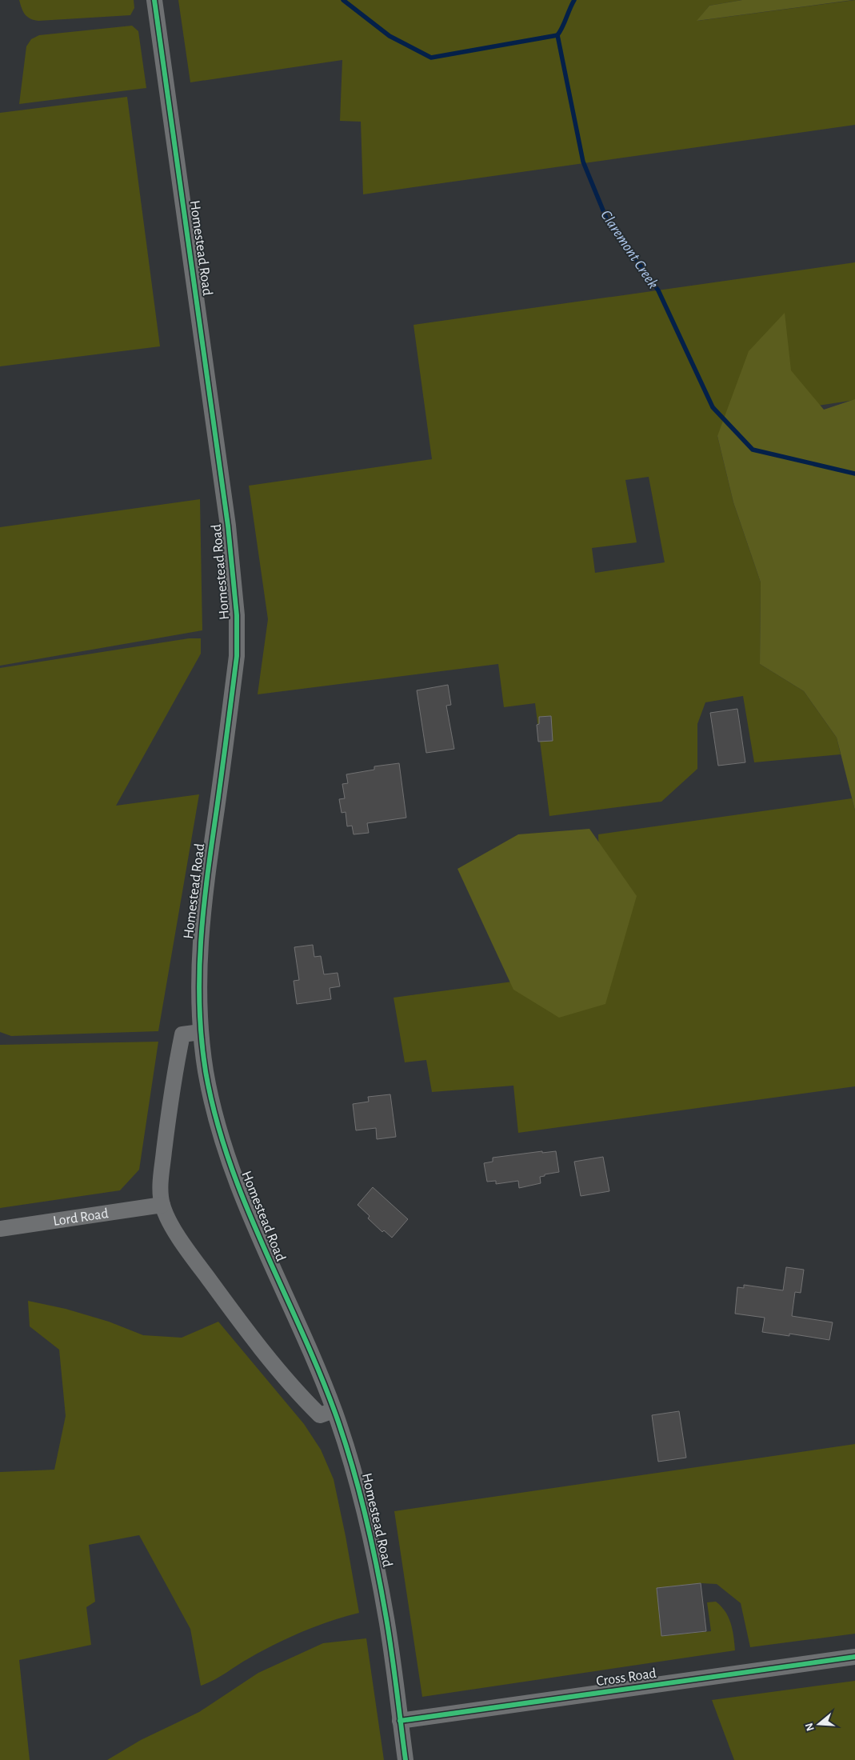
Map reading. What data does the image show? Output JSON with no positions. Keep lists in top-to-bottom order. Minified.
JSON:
{"streets":{"street":["Homestead Road","Lord Road","Cross Road"]},"crossings":[["Homestead Road","Cross Road"]],"water":["Claremont Creek"],"north":"left"}
